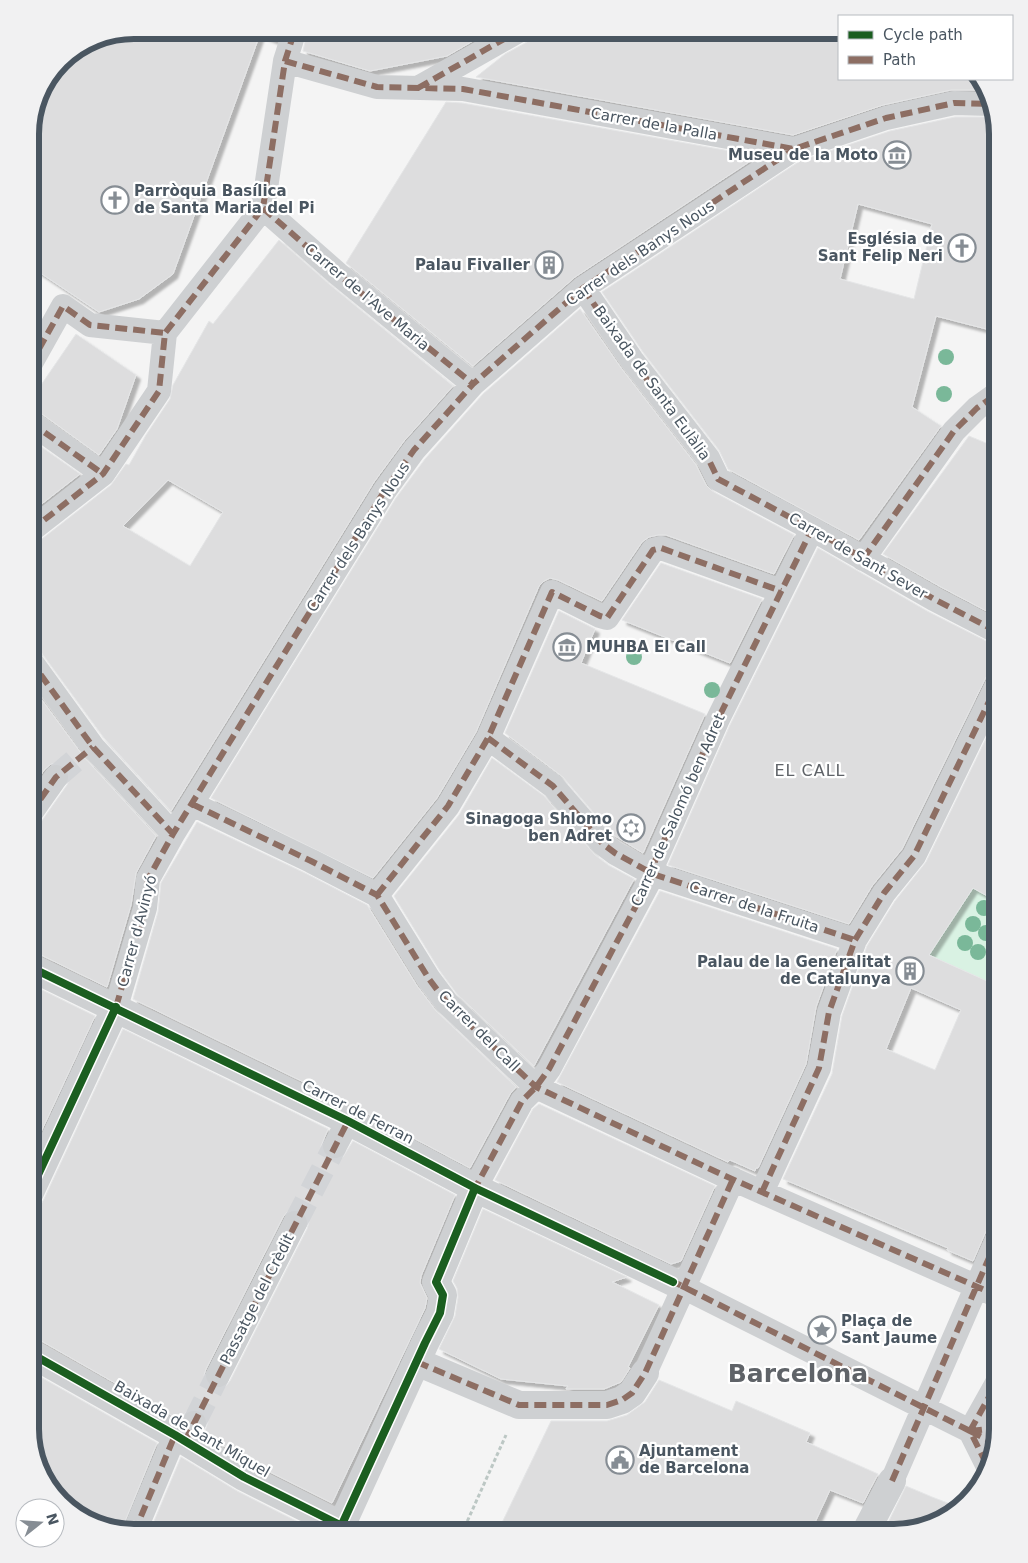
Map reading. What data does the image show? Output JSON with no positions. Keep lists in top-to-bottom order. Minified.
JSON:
{"streets":{"street":["Carrer de la Palla","Carrer dels Banys Nous","Carrer de l'Ave Maria","Baixada de Santa Eulàlia","Carrer de Sant Sever","Carrer de Salomó ben Adret","Carrer de la Fruita","Carrer d'Avinyó","Carrer del Call","Carrer de Ferran","Passatge del Crèdit","Baixada de Sant Miquel"]},"crossings":[["Carrer de la Palla","Carrer dels Banys Nous"],["Carrer dels Banys Nous","Carrer de l'Ave Maria"],["Carrer dels Banys Nous","Baixada de Santa Eulàlia"],["Carrer dels Banys Nous","Carrer d'Avinyó"],["Baixada de Santa Eulàlia","Carrer de Sant Sever"],["Carrer de Sant Sever","Carrer de Salomó ben Adret"],["Carrer de Salomó ben Adret","Carrer de la Fruita"],["Carrer de Salomó ben Adret","Carrer del Call"],["Carrer de Salomó ben Adret","Carrer de Ferran"],["Carrer d'Avinyó","Carrer de Ferran"]],"districts":["EL CALL","Barcelona"],"places":{"museum":["Museu de la Moto","MUHBA El Call"],"church":["Parròquia Basílica de Santa Maria del Pi","Església de Sant Felip Neri"],"building":["Palau Fivaller","Palau de la Generalitat de Catalunya"],"synagogue":["Sinagoga Shlomo ben Adret"],"place":["Plaça de Sant Jaume"],"public building":["Ajuntament de Barcelona"]},"legend":["Cycle path","Path"],"north":"right"}
